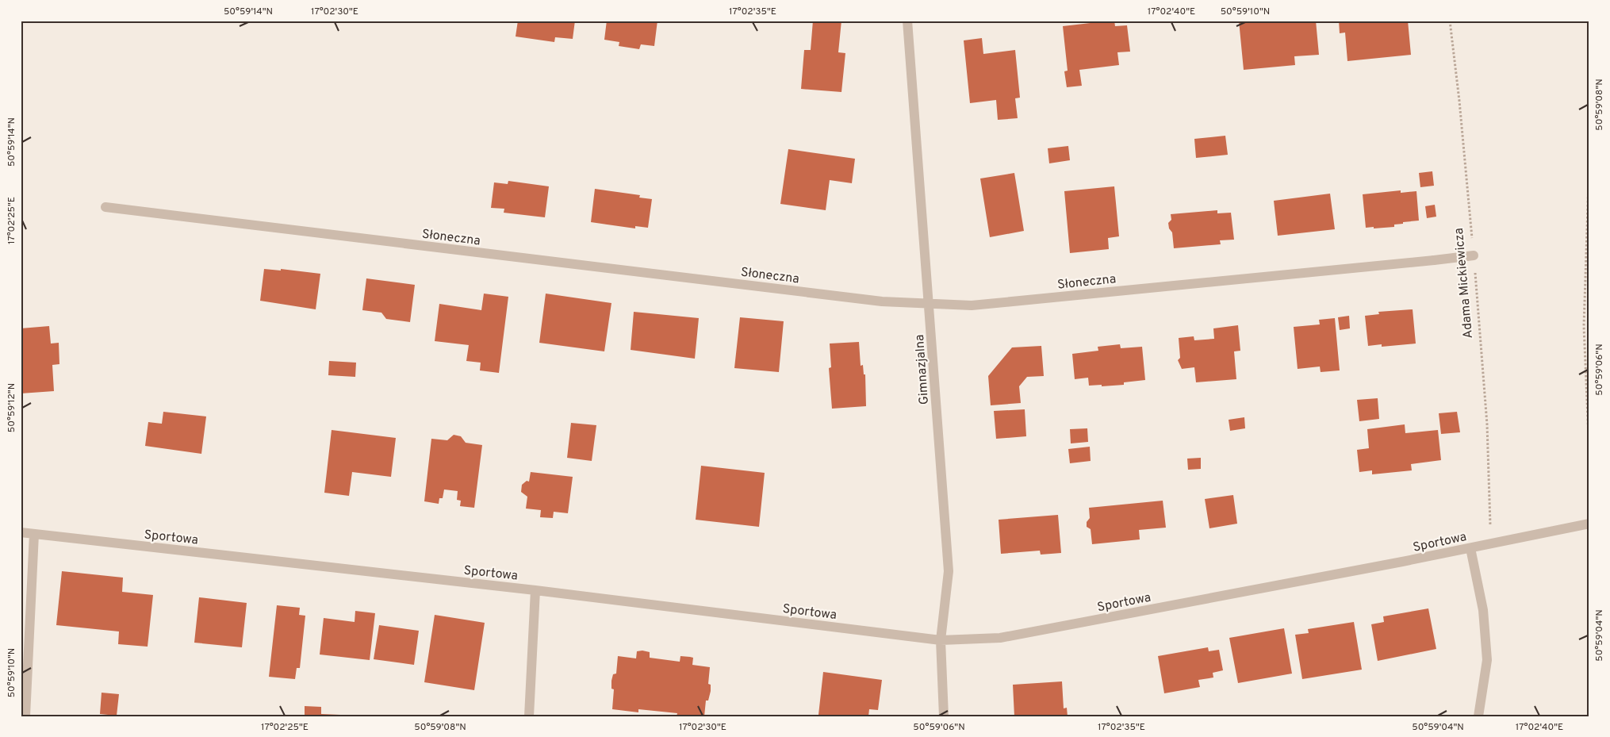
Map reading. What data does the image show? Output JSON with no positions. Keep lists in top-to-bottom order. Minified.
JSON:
{"streets":{"street":["Słoneczna","Gimnazjalna","Sportowa"],"path":["Adama Mickiewicza"]},"crossings":[["Słoneczna","Adama Mickiewicza"],["Słoneczna","Gimnazjalna"],["Adama Mickiewicza","Sportowa"],["Gimnazjalna","Sportowa"]],"coordinates":["50°59'14\"N","17°02'30\"E","17°02'35\"E","17°02'40\"E","50°59'10\"N","50°59'08\"N","17°02'25\"E","50°59'06\"N","50°59'12\"N","50°59'04\"N"]}
